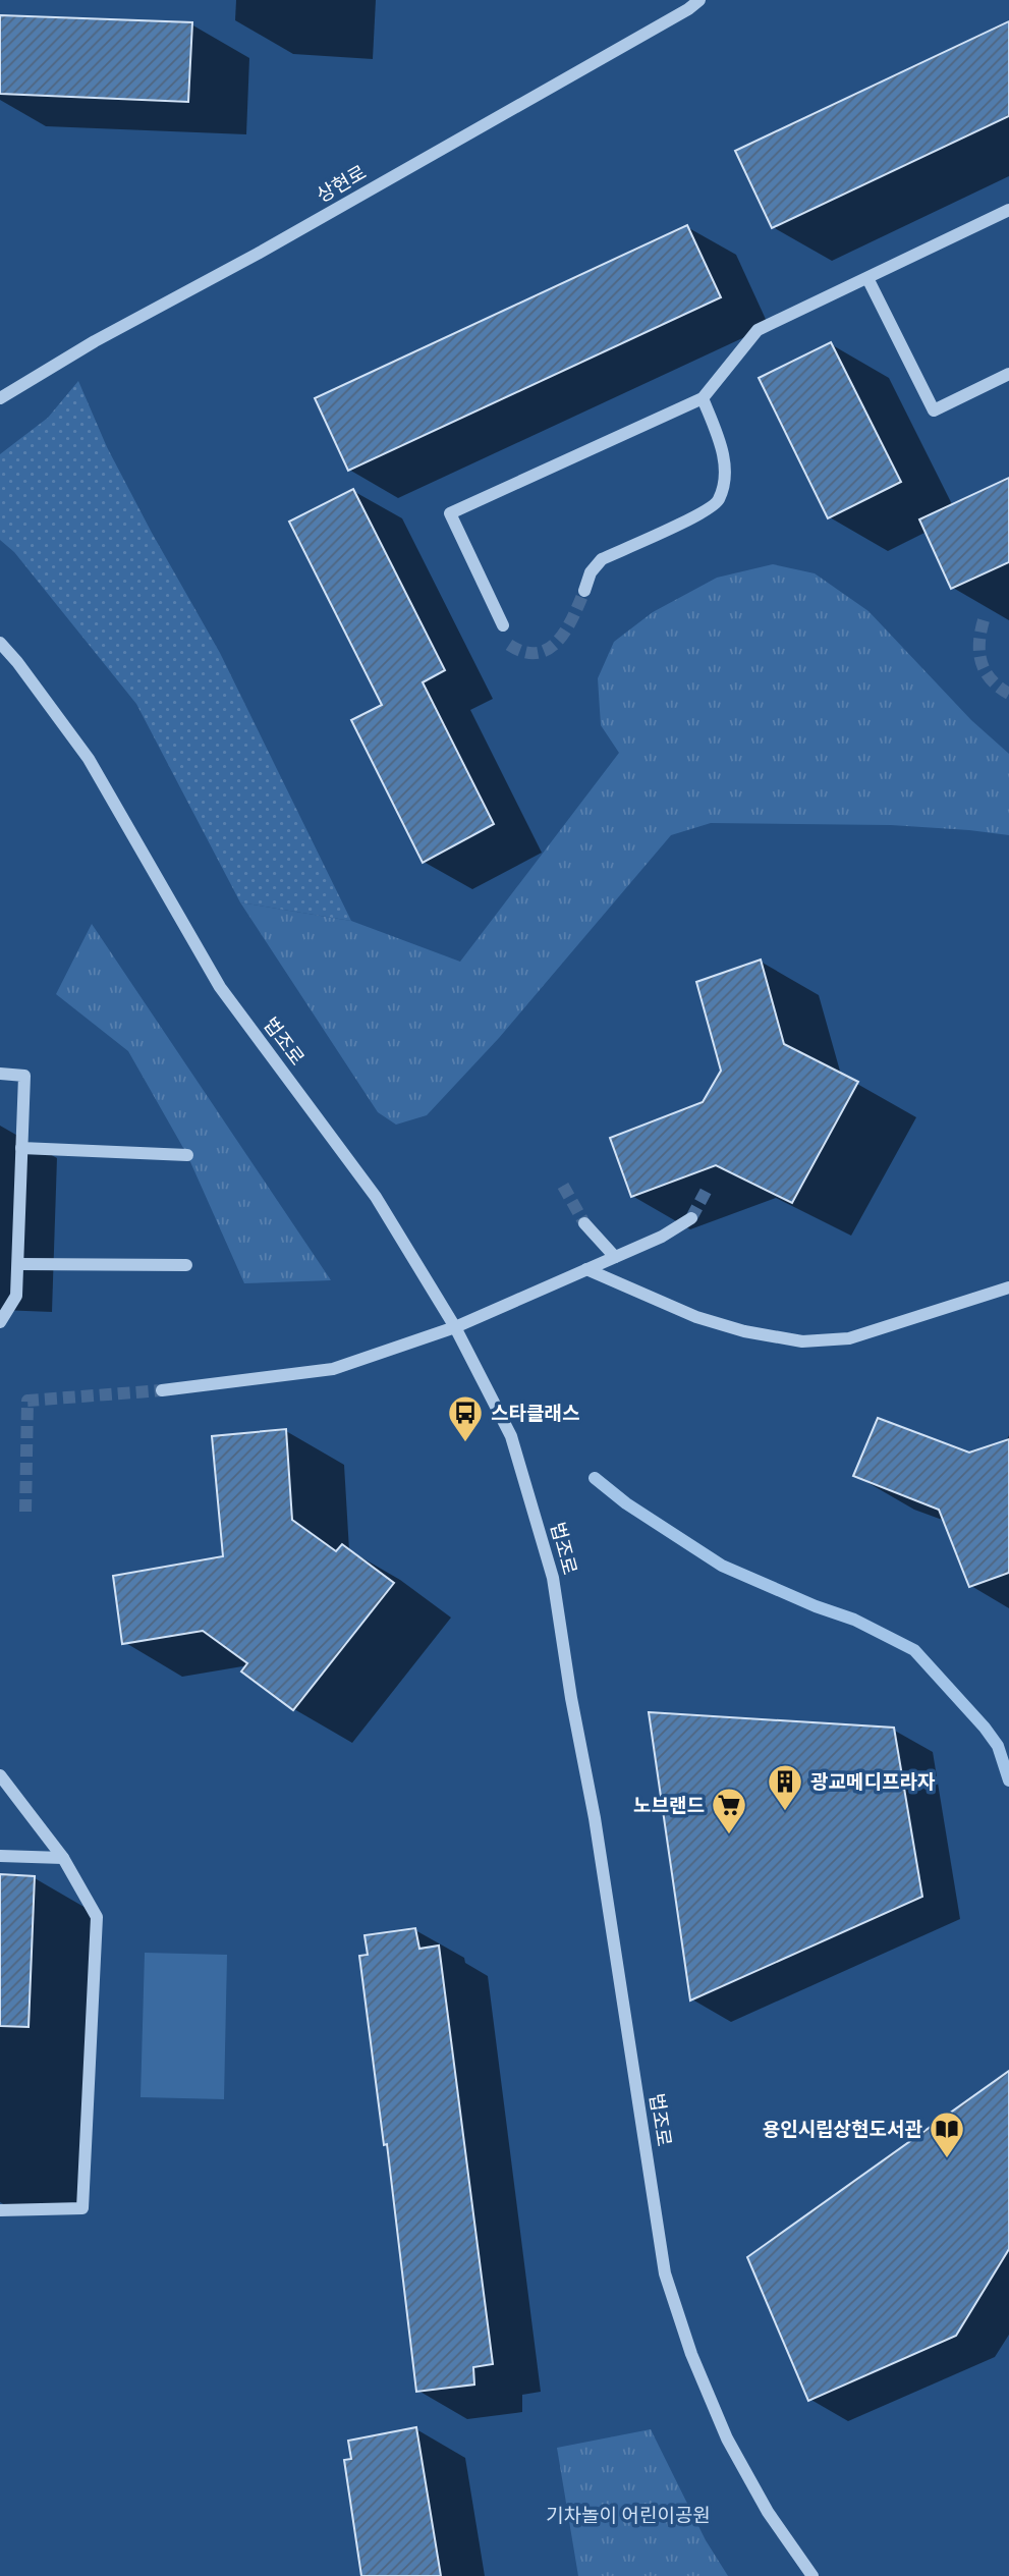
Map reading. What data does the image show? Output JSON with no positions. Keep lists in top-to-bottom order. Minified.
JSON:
{"streets":{"street":["상현로","법조로"]},"parks":["기차놀이 어린이공원"],"places":{"bus stop":["스타클래스"],"building":["광교메디프라자"],"supermarket":["노브랜드"],"library":["용인시립상현도서관"]}}
